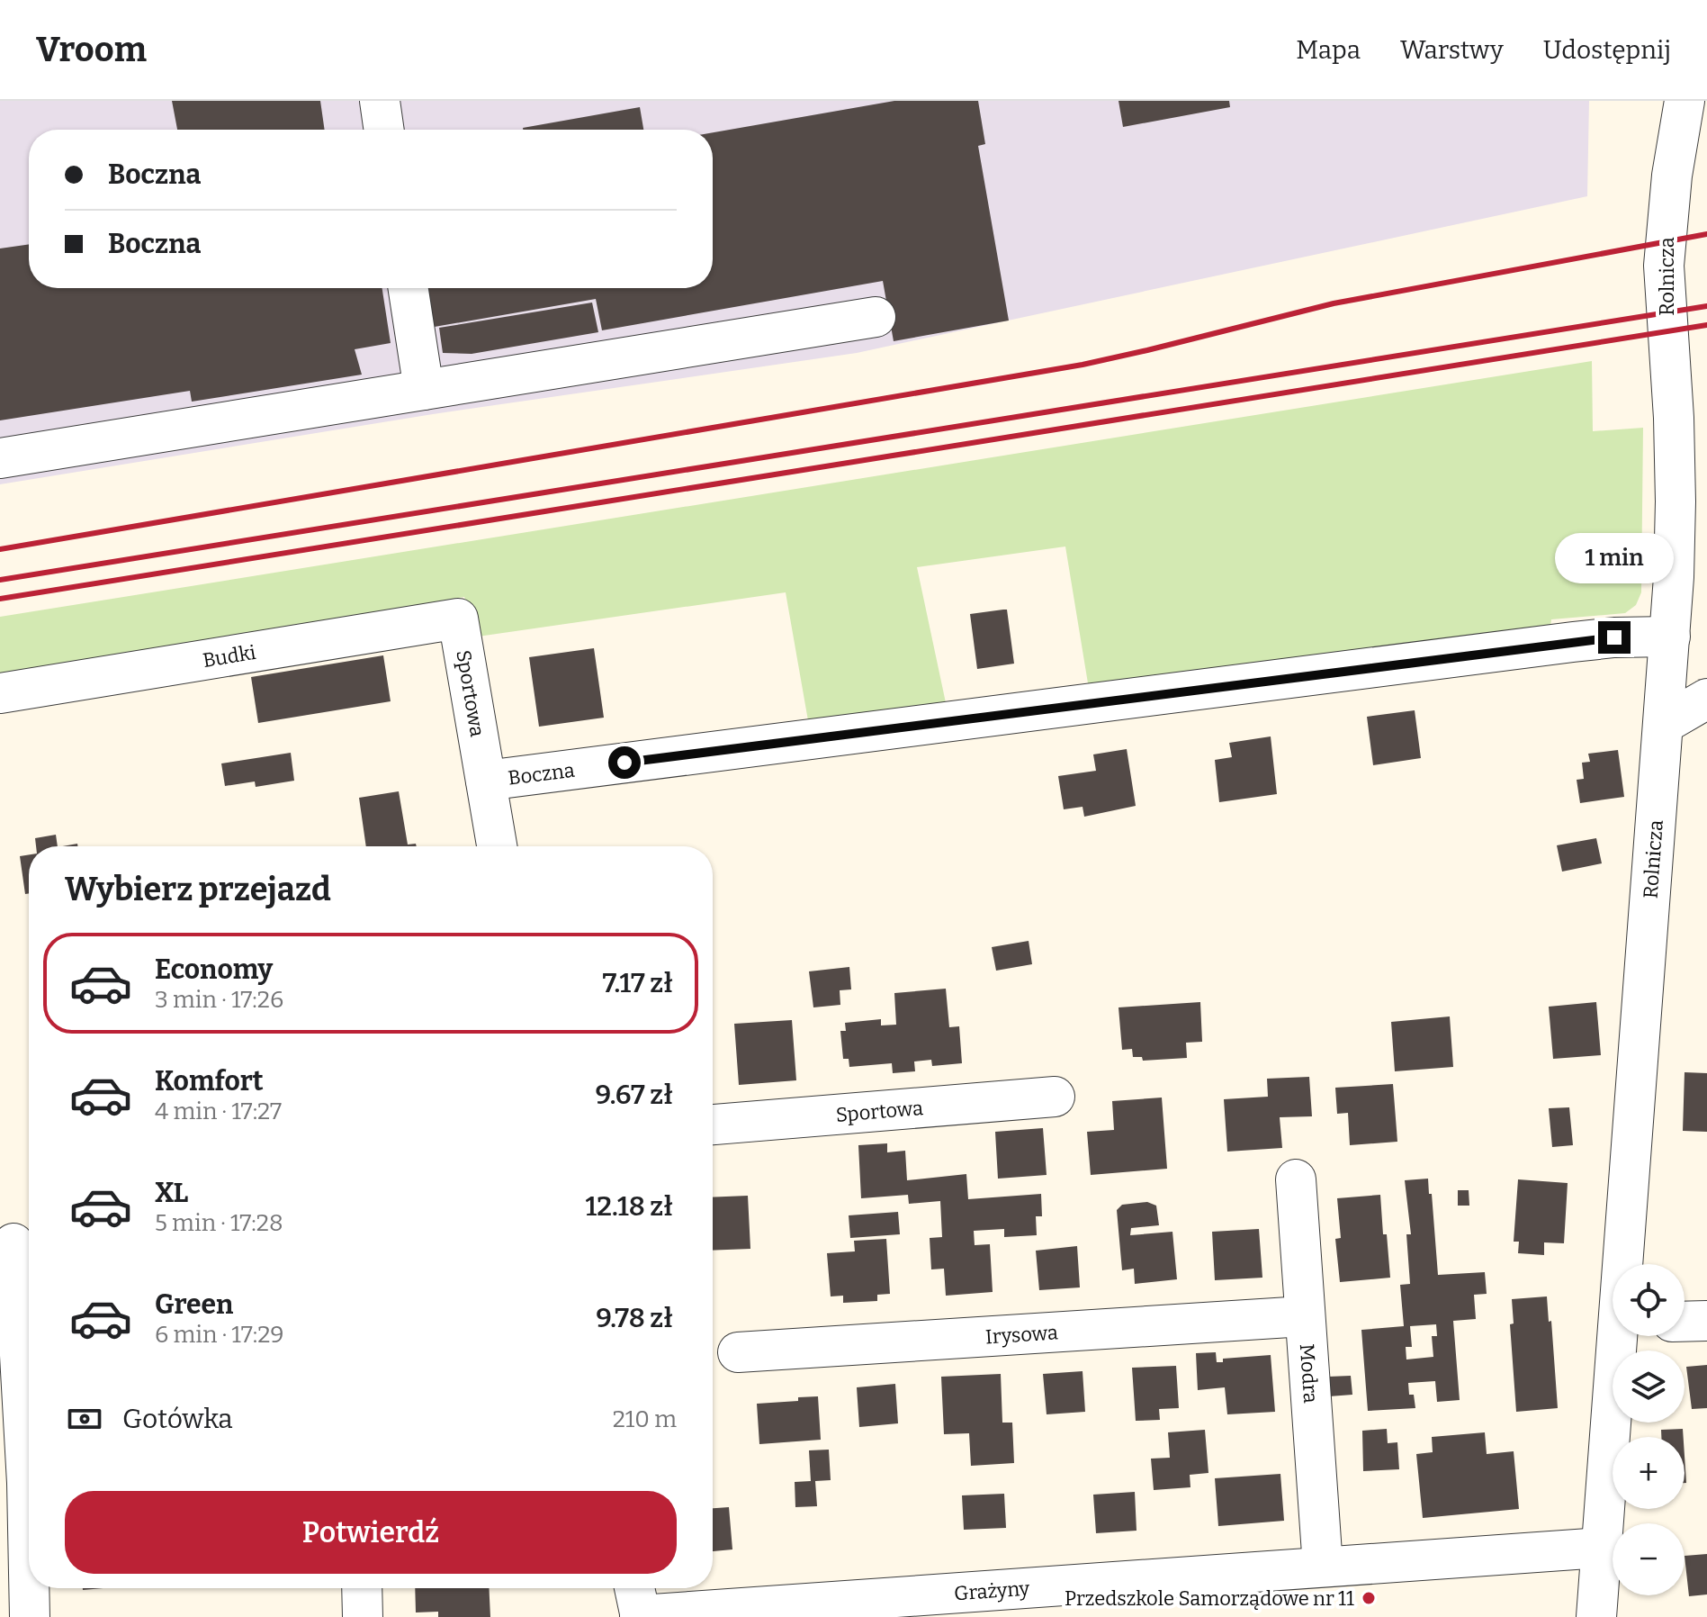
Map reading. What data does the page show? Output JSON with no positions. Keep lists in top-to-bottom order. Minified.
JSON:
{"streets":{"street":["Rolnicza","Budki","Sportowa","Boczna","Irysowa","Modra","Grażyny"]},"crossings":[["Rolnicza","Boczna"],["Rolnicza","Grażyny"],["Budki","Sportowa"],["Sportowa","Boczna"],["Irysowa","Modra"],["Modra","Grażyny"]],"places":["Przedszkole Samorządowe nr 11"],"page":{"header":"Vroom","nav":["Mapa","Warstwy","Udostępnij"],"banner":["Boczna","Boczna"],"bubble":"1 min","heading":"Wybierz przejazd","list":[{"name":"Economy","note":"3 min · 17:26","value":"7.17 zł"},{"name":"Komfort","note":"4 min · 17:27","value":"9.67 zł"},{"name":"XL","note":"5 min · 17:28","value":"12.18 zł"},{"name":"Green","note":"6 min · 17:29","value":"9.78 zł"}],"map_buttons":["+","−"],"pay":["Gotówka","210 m"],"buttons":"Potwierdź"}}
